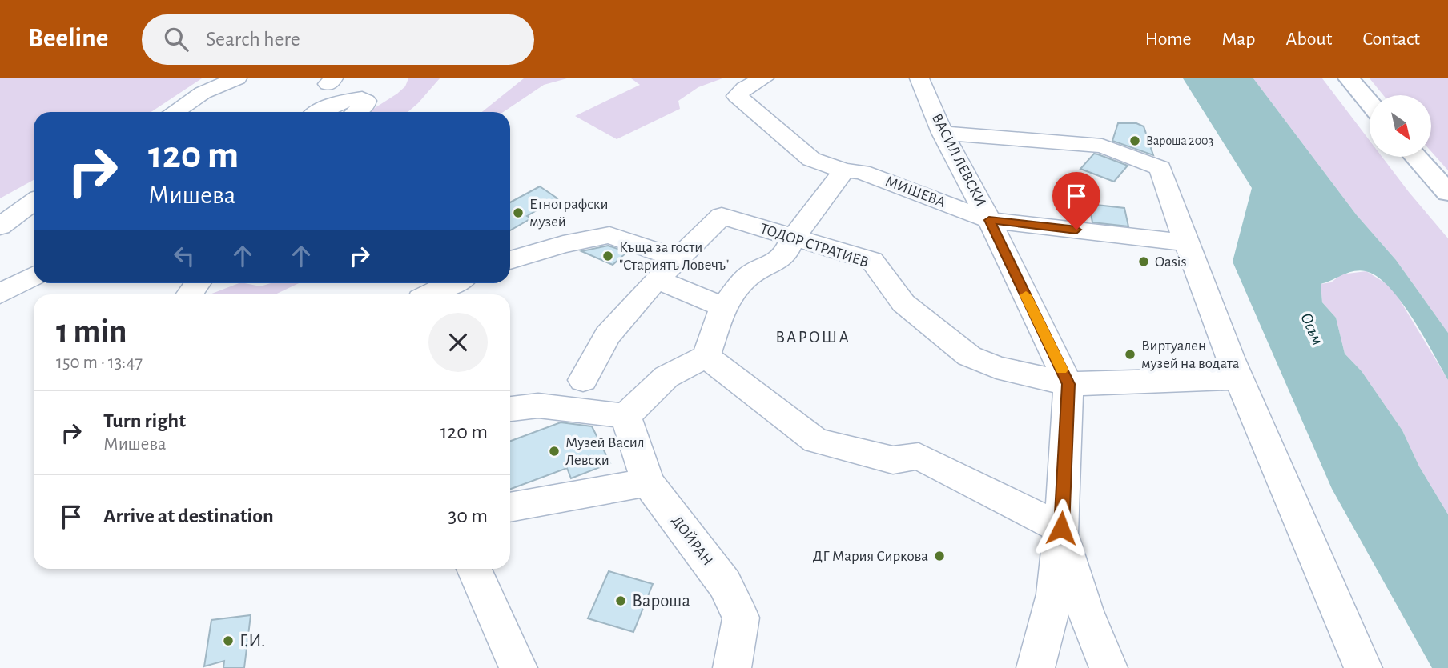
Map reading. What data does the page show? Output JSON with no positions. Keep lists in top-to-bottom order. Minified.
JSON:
{"streets":{"street":["ВАСИЛ ЛЕВСКИ","МИШЕВА","ТОДОР СТРАТИЕВ","ДОЙРАН"]},"crossings":[["ВАСИЛ ЛЕВСКИ","МИШЕВА"],["ВАСИЛ ЛЕВСКИ","ТОДОР СТРАТИЕВ"]],"districts":["ВАРОША"],"water":["Осъм"],"places":["Вароша 2003","Етнографски музей","Къща за гости \"Стариятъ Ловечъ\"","Oasis","Виртуален музей на водата","Музей Васил Левски","ДГ Мария Сиркова","Вароша","Г.И."],"north":"bottom right","page":{"header":"Beeline","search":"Search here","nav":["Home","Map","About","Contact"],"turn":["120 m","Мишева"],"heading":["1 min","150 m · 13:47"],"list":[{"name":"Turn right","note":"Мишева","value":"120 m"},{"name":"Arrive at destination","value":"30 m"}]}}
